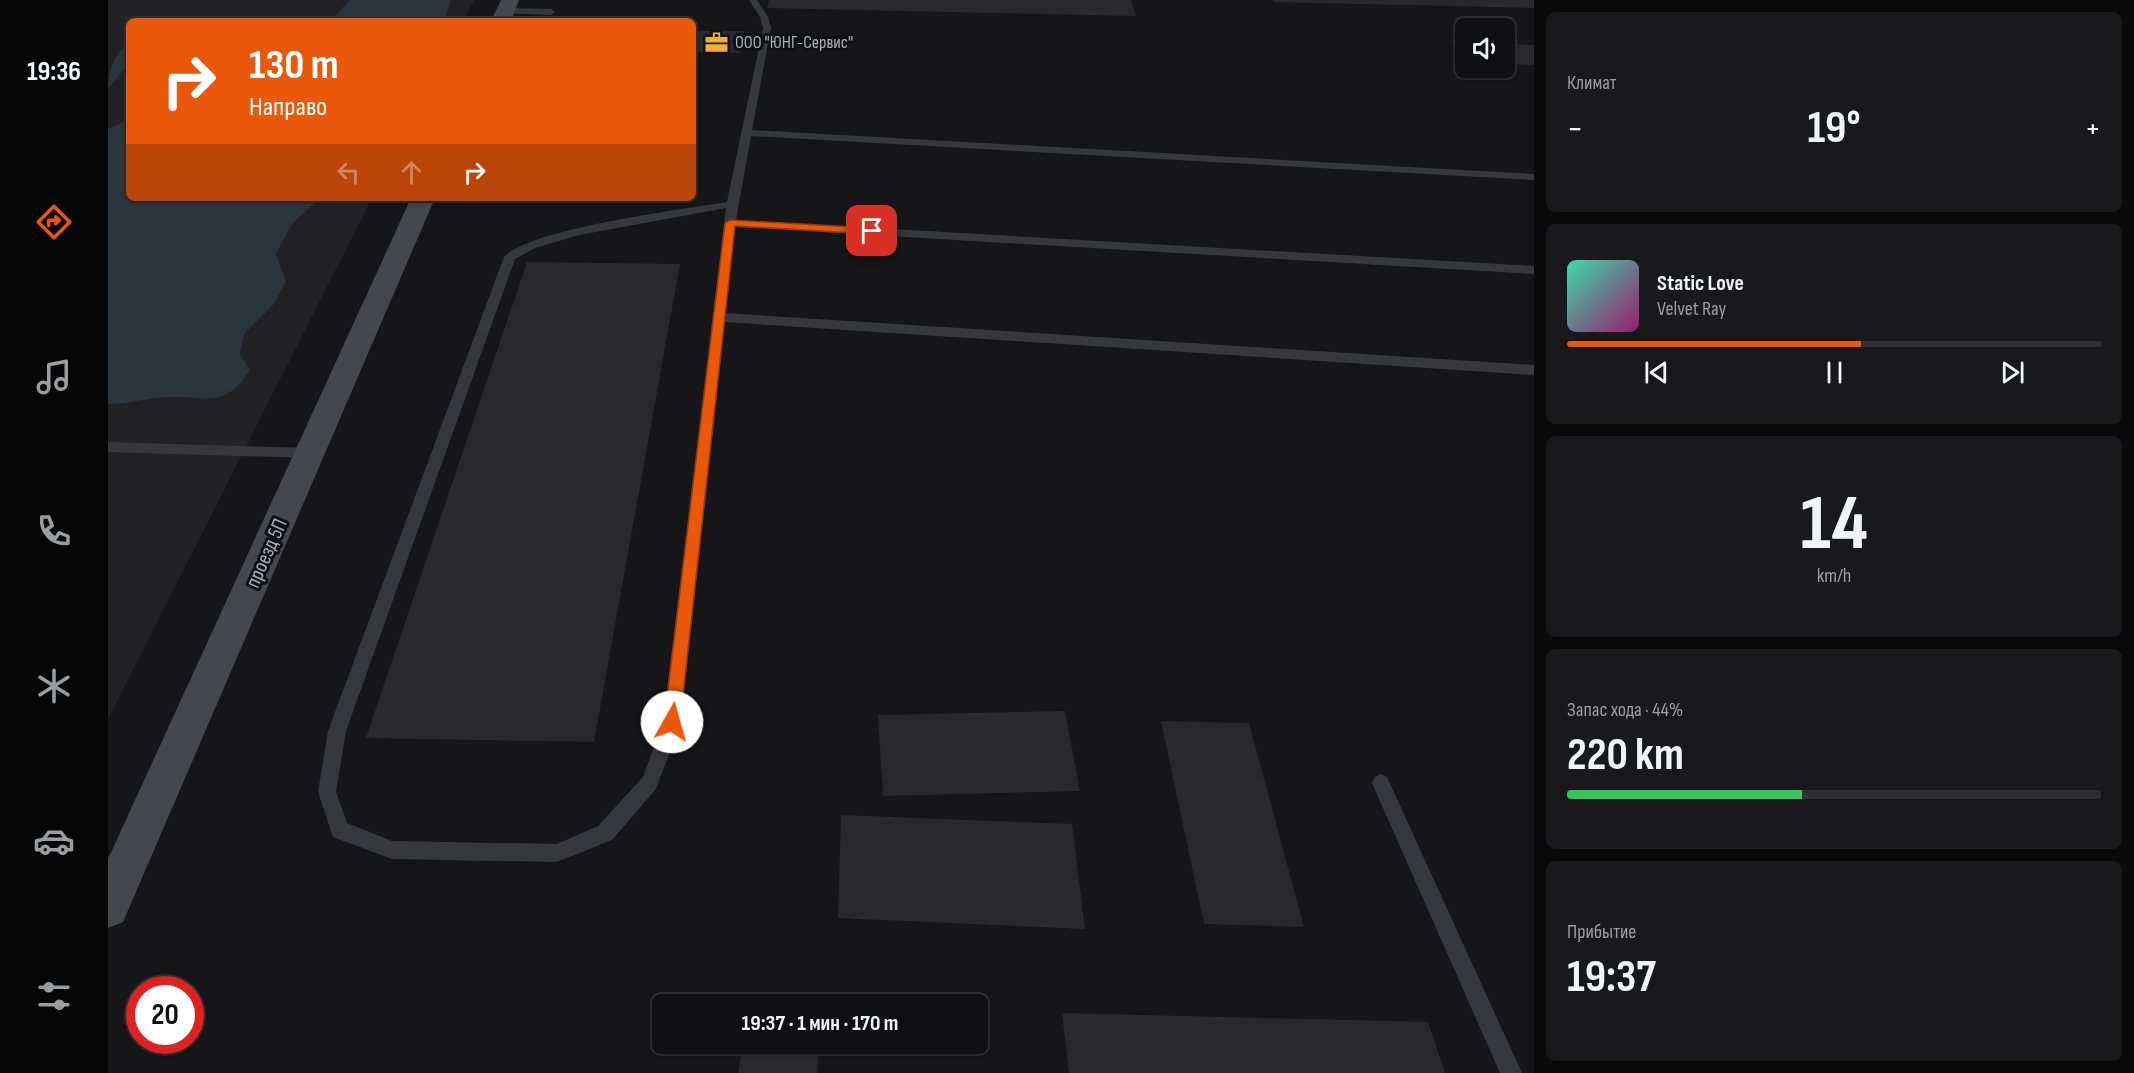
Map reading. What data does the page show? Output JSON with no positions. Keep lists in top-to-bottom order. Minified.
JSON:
{"streets":{"street":["проезд 5П"]},"places":{"office":["ООО \"ЮНГ-Сервис\""]},"page":{"tabs":"19:36","tile":["Климат",["14","km/h"],["Запас хода · 44%","220 km"],["Прибытие","19:37"]],"turn":["130 m","Направо"],"heat":["−","19°","+"],"song":["Static Love","Velvet Ray"],"limit":"20","trip":"19:37 · 1 мин · 170 m"}}
